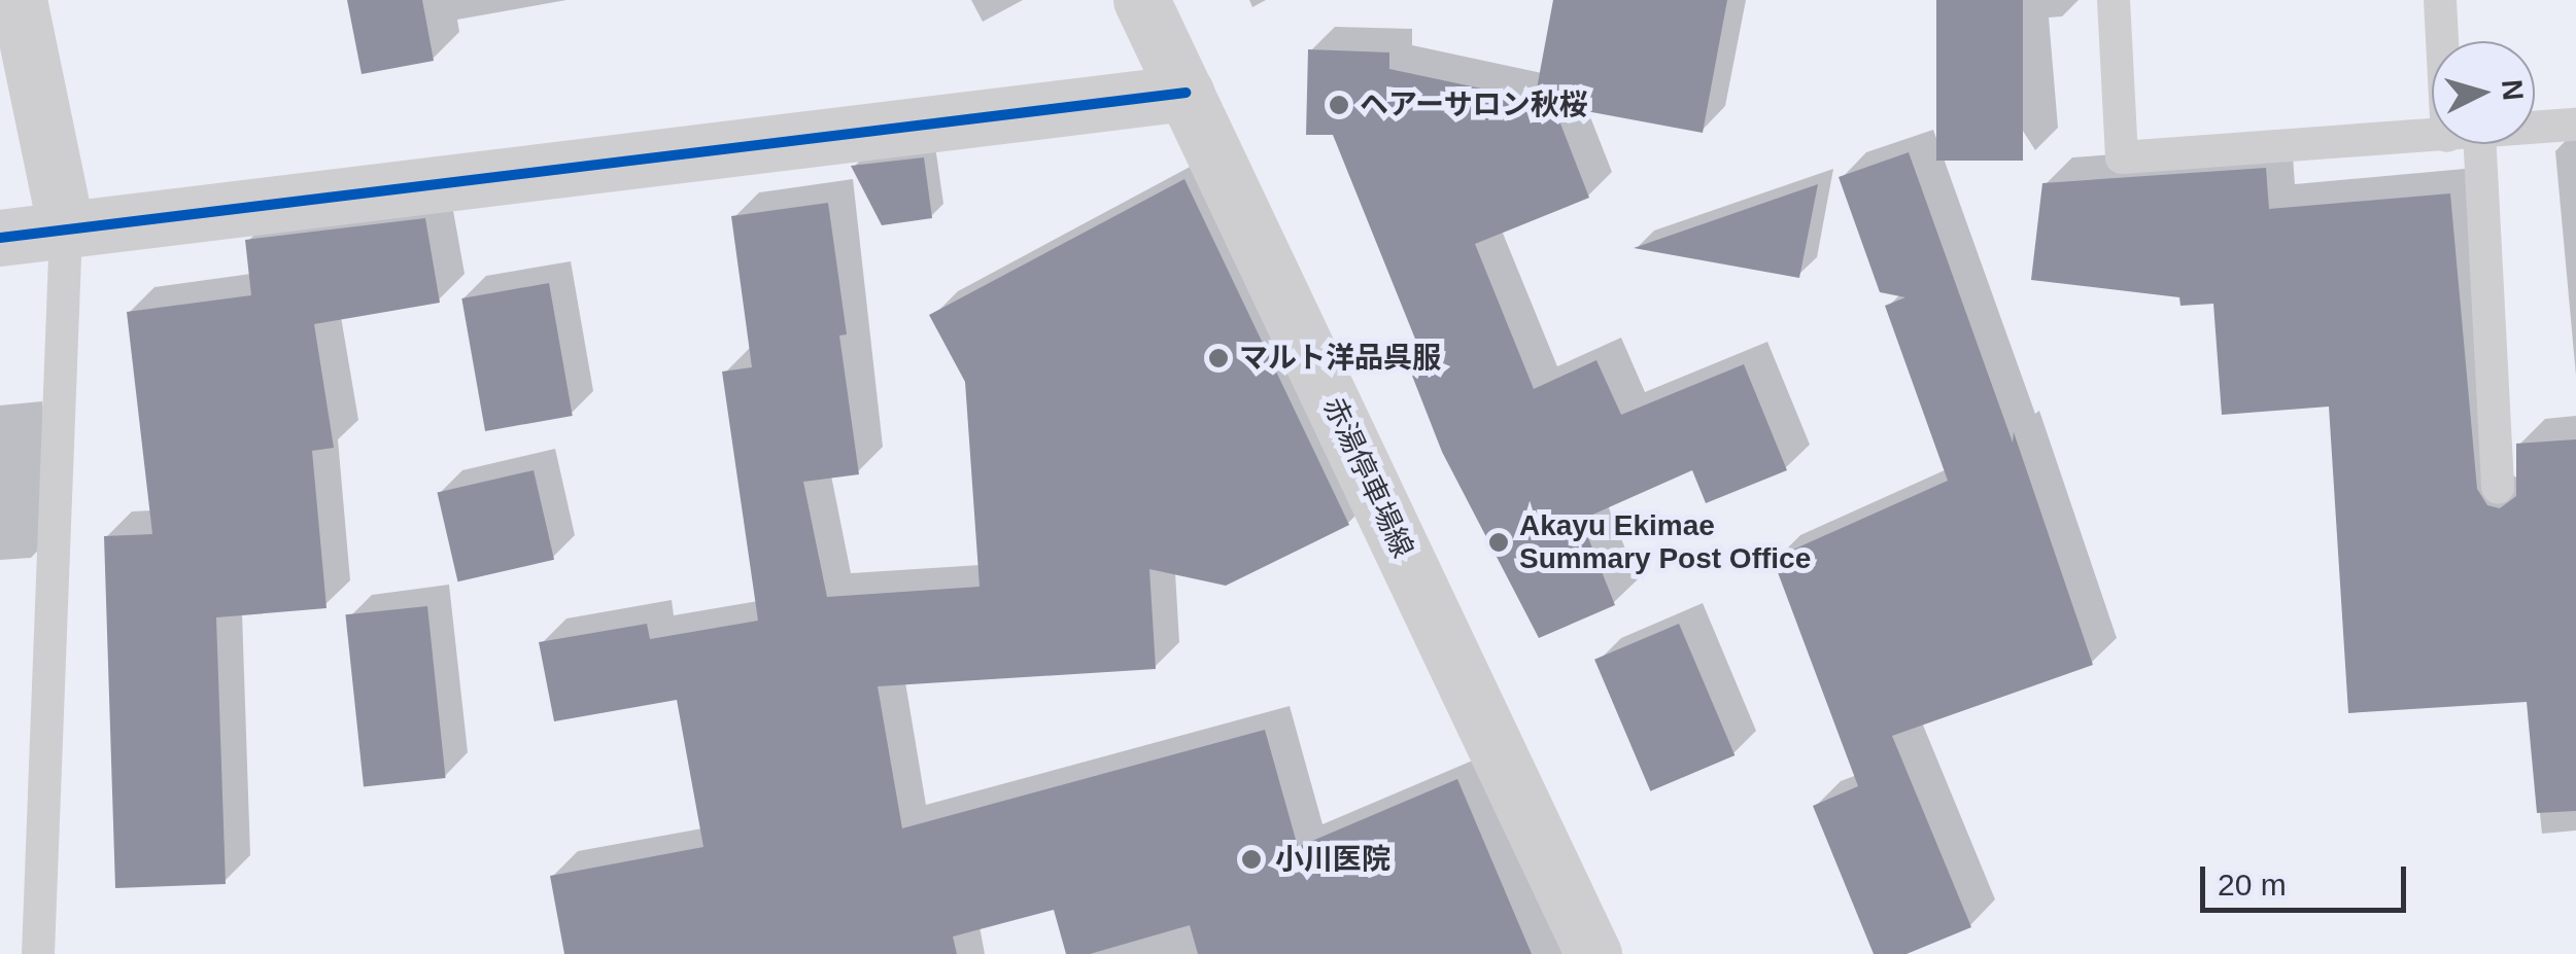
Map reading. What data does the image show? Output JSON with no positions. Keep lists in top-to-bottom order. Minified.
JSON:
{"streets":{"street":["赤湯停車場線"]},"places":["ヘアーサロン秋桜","マルト洋品呉服","Akayu Ekimae Summary Post Office","小川医院"],"scale_bar":"20 m","north":"right"}
